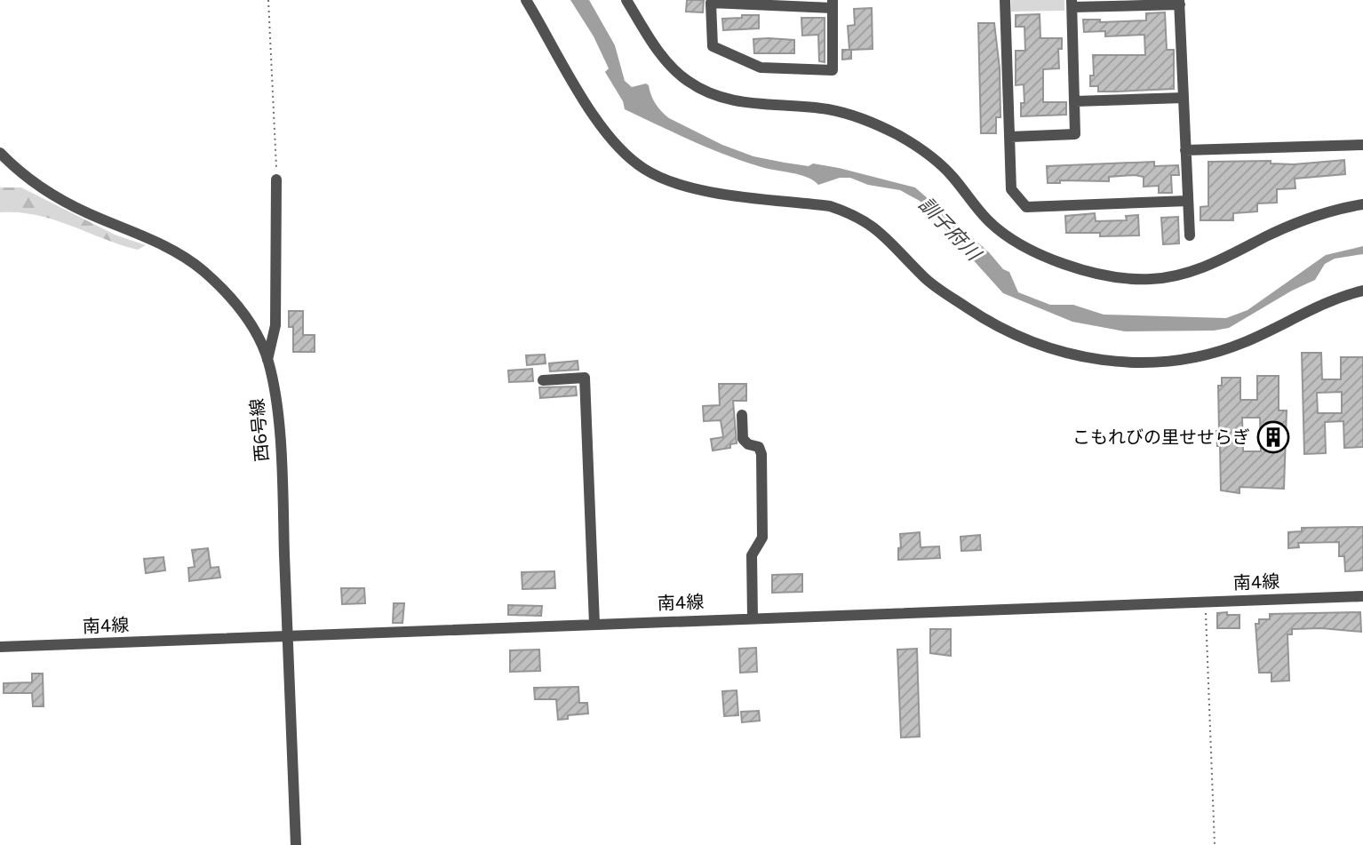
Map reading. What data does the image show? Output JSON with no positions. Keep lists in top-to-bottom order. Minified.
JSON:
{"streets":{"street":["西6号線","南4線"]},"crossings":[["西6号線","南4線"]],"water":["訓子府川"],"places":{"building":["こもれびの里せせらぎ"]}}
